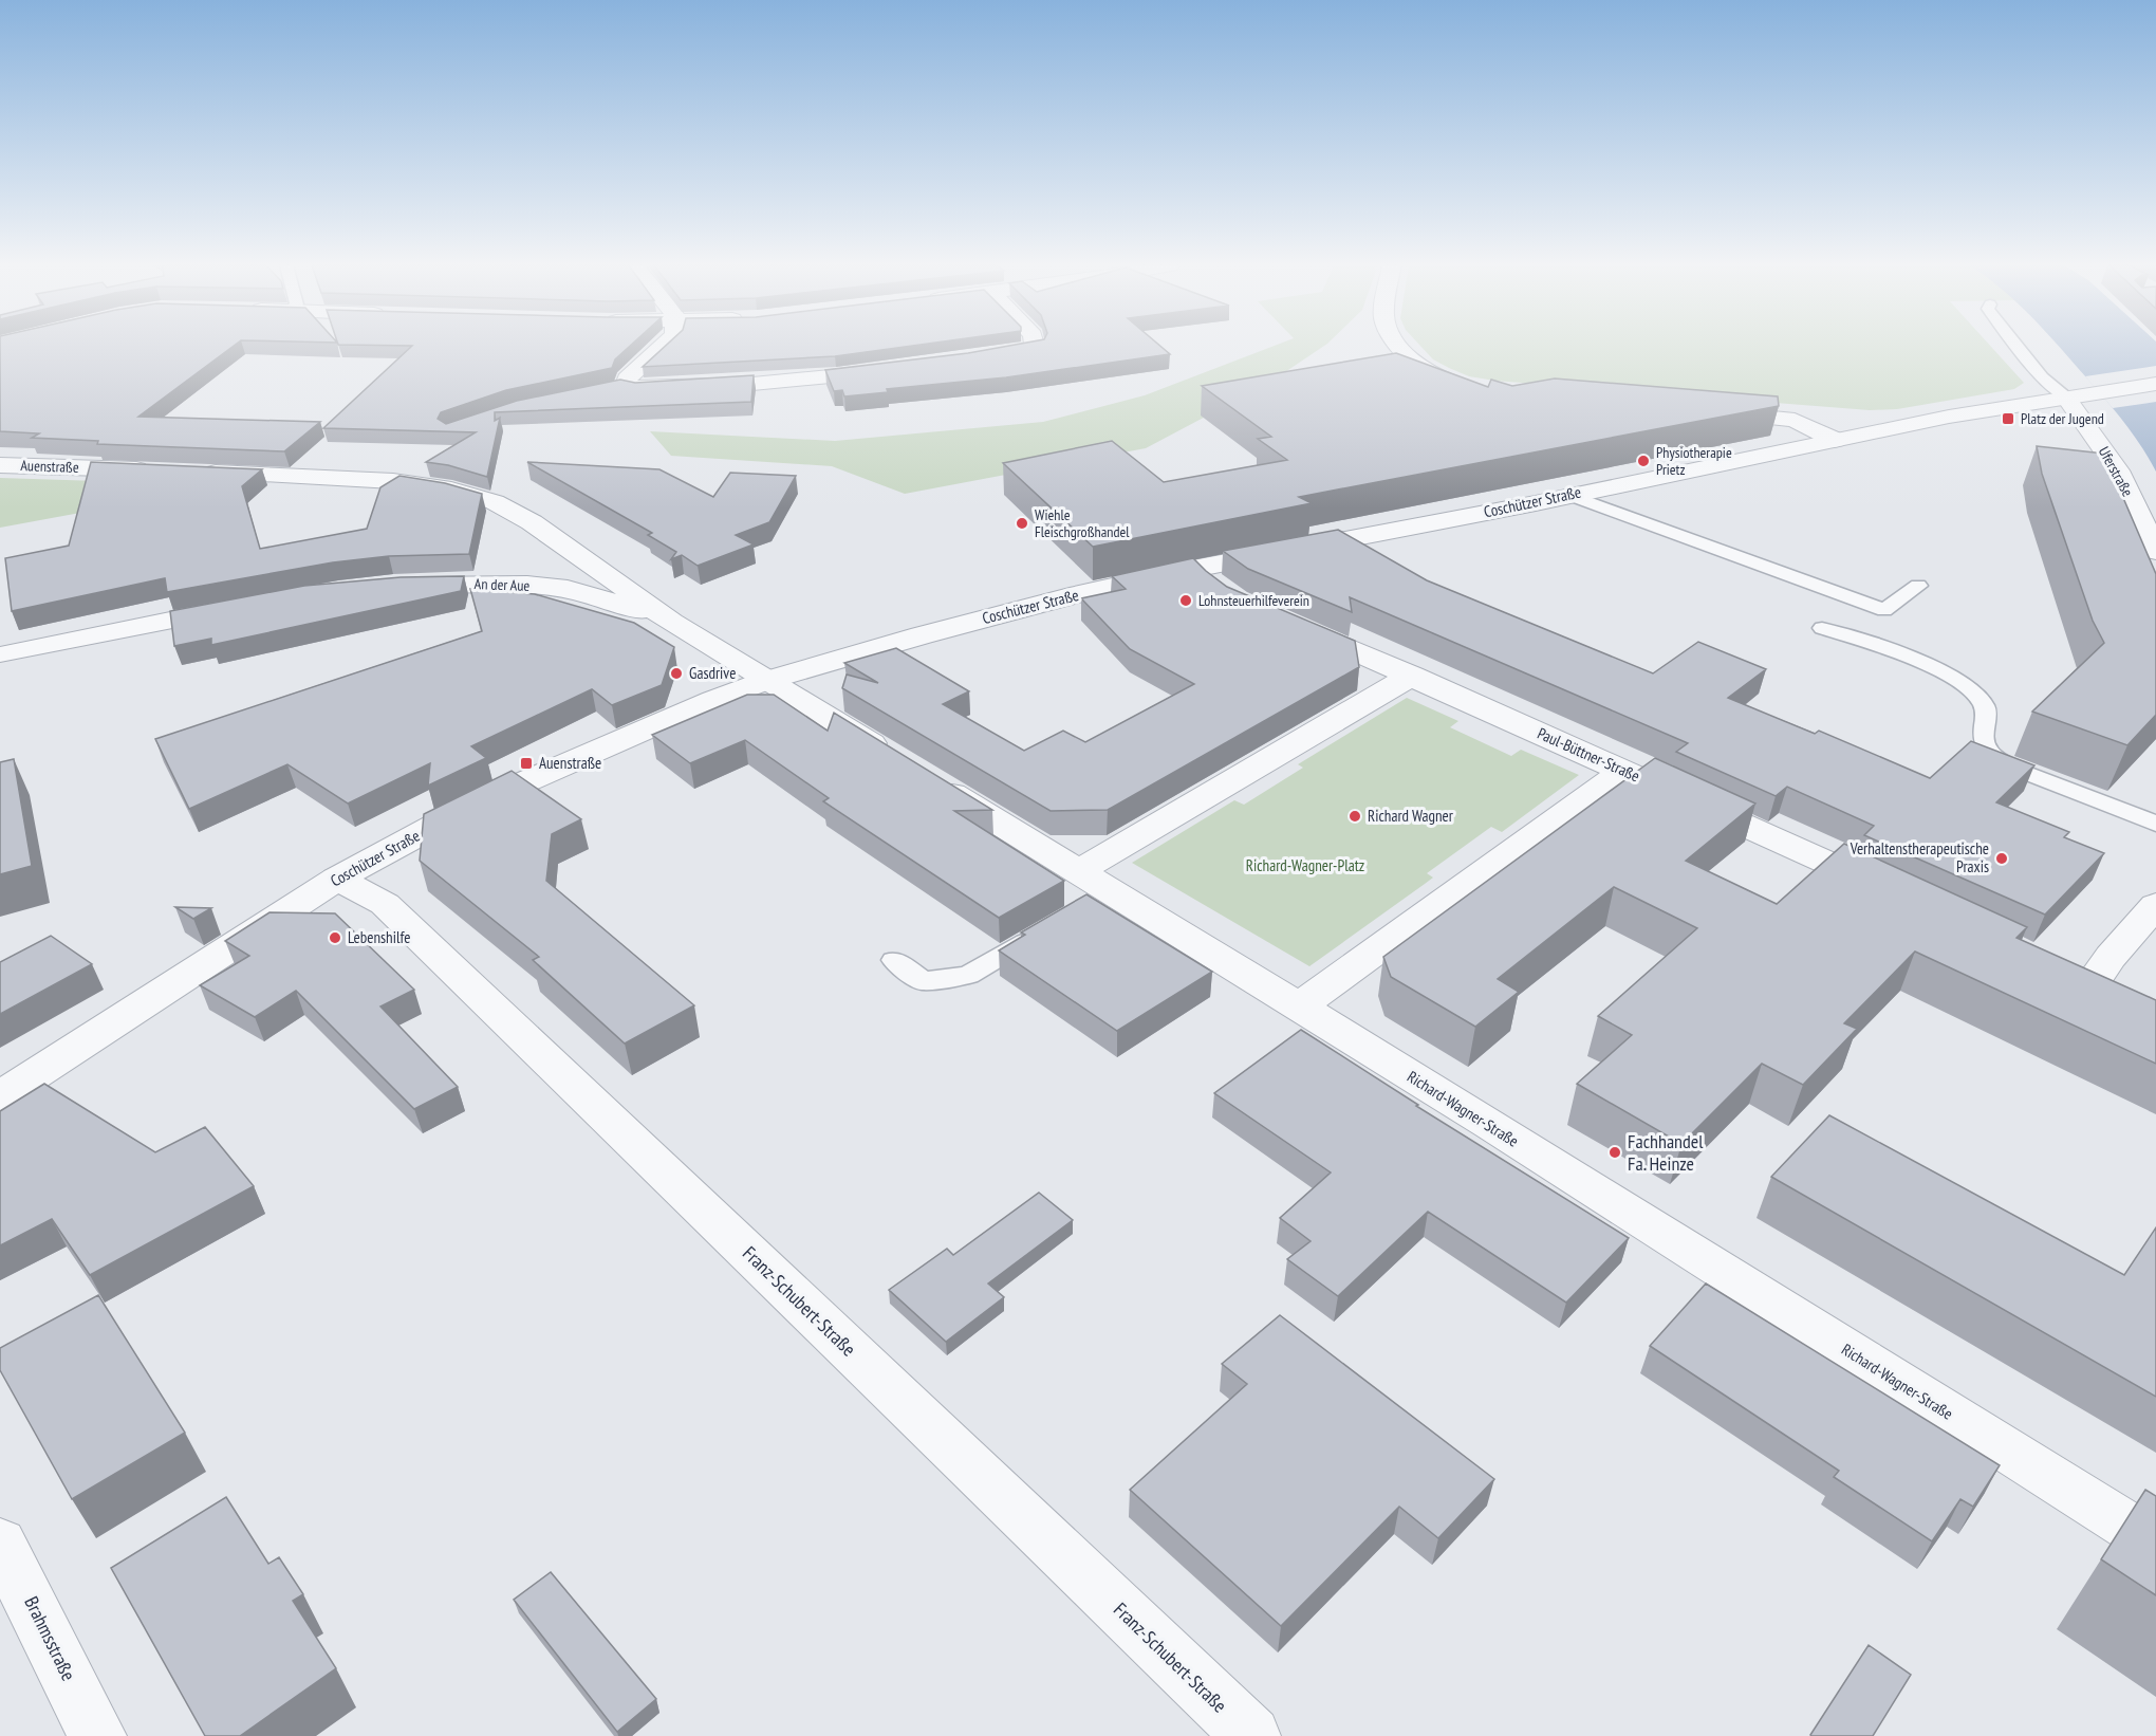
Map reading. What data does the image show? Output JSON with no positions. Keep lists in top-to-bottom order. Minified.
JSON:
{"streets":{"street":["Auenstraße","Uferstraße","Coschützer Straße","An der Aue","Paul-Büttner-Straße","Richard-Wagner-Straße","Franz-Schubert-Straße","Brahmsstraße"]},"crossings":[["Uferstraße","Coschützer Straße"],["Coschützer Straße","Richard-Wagner-Straße"],["Coschützer Straße","Franz-Schubert-Straße"]],"parks":["Richard-Wagner-Platz"],"places":{"transit":["Platz der Jugend","Auenstraße"],"other":["Physiotherapie Prietz","Wiehle Fleischgroßhandel","Lohnsteuerhilfeverein","Gasdrive","Richard Wagner","Verhaltenstherapeutische Praxis","Lebenshilfe","Fachhandel Fa. Heinze"]}}
